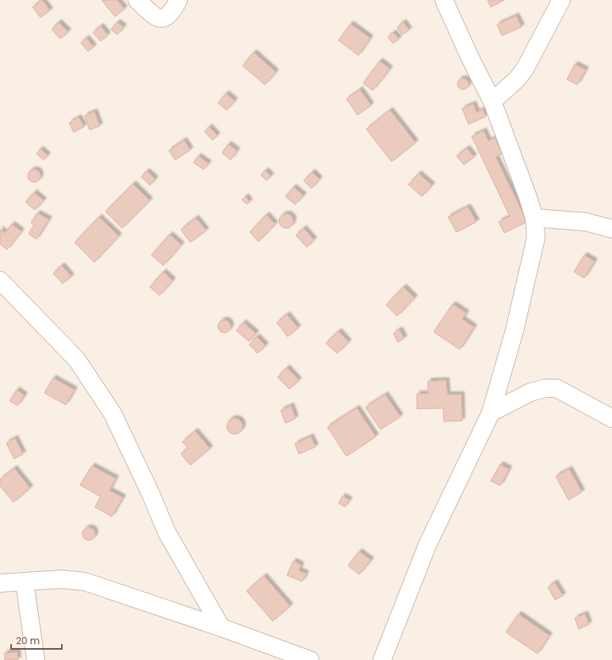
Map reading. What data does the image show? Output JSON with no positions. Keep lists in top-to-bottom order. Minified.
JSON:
{"scale_bar":"20 m"}
